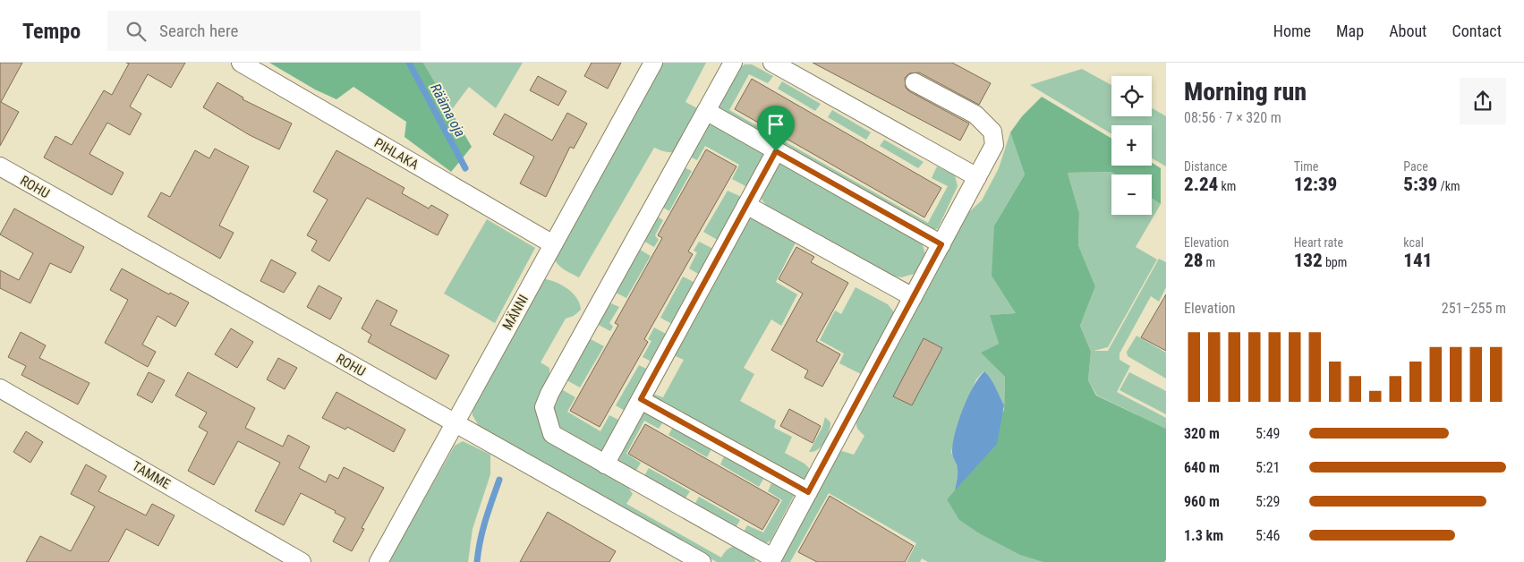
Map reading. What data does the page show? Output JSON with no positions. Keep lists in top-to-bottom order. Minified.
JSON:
{"streets":{"street":["PIHLAKA","ROHU","MÄNNI","TAMME"]},"crossings":[["PIHLAKA","MÄNNI"],["ROHU","MÄNNI"]],"water":["Rääma oja"],"page":{"header":"Tempo","search":"Search here","nav":["Home","Map","About","Contact"],"heading":["Morning run","08:56 · 7 × 320 m"],"map_buttons":["+","−"],"stats":[["Distance","2.24 km"],["Time","12:39"],["Pace","5:39 /km"],["Elevation","28 m"],["Heart rate","132 bpm"],["kcal","141"]],"chart":["Elevation","251–255 m"],"list":[{"name":"320 m","note":"5:49"},{"name":"640 m","note":"5:21"},{"name":"960 m","note":"5:29"},{"name":"1.3 km","note":"5:46"}]}}
